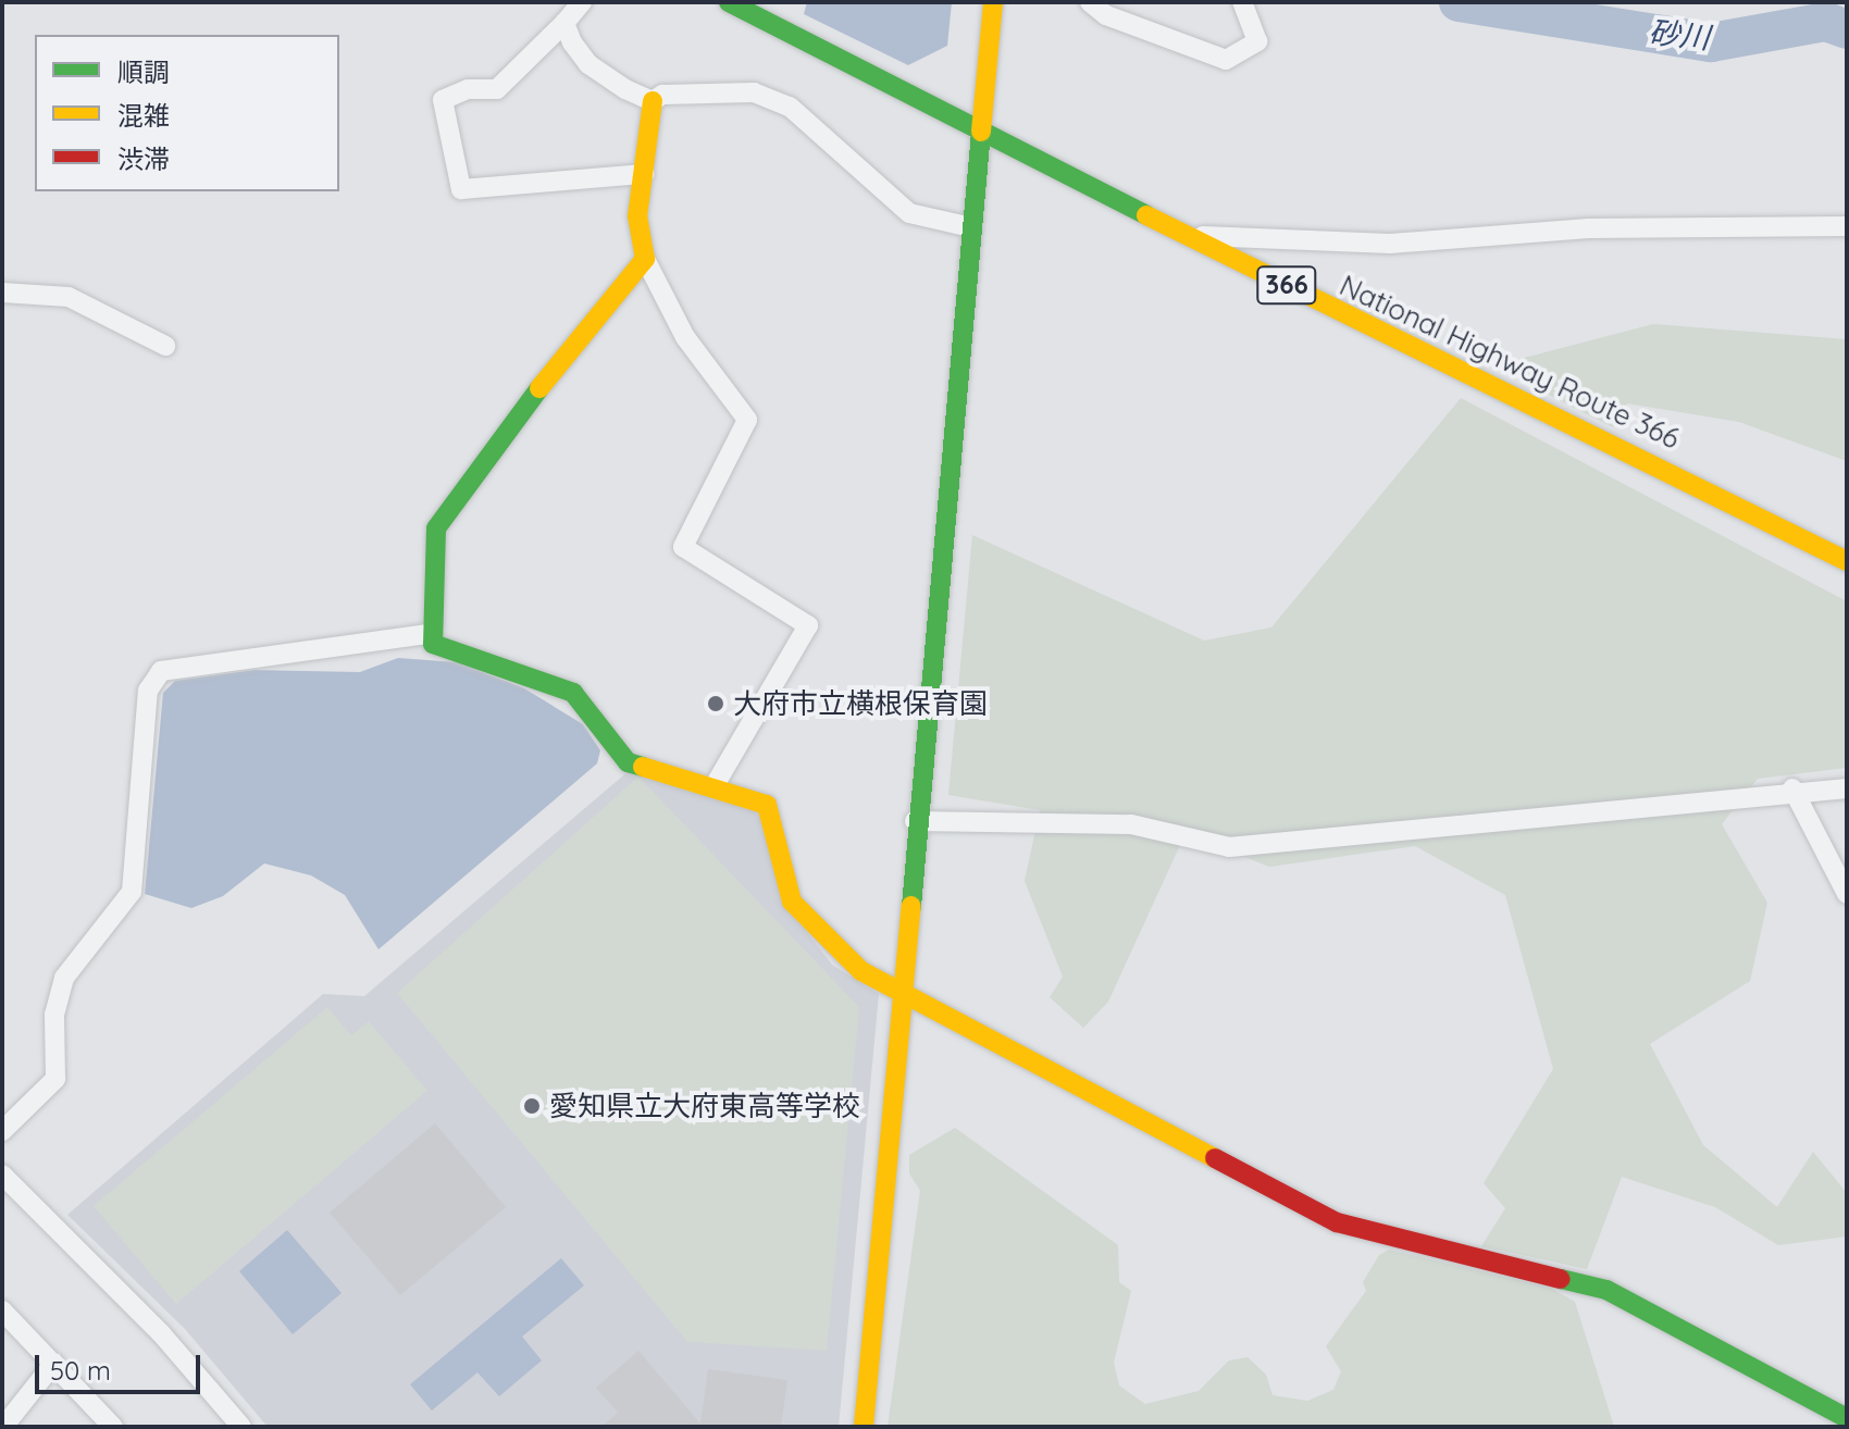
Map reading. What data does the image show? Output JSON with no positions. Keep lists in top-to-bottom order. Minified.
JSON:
{"streets":{"main road":["366","National Highway Route 366"]},"water":["砂川"],"places":["大府市立横根保育園","愛知県立大府東高等学校"],"legend":["順調","混雑","渋滞"],"scale_bar":"50 m"}
